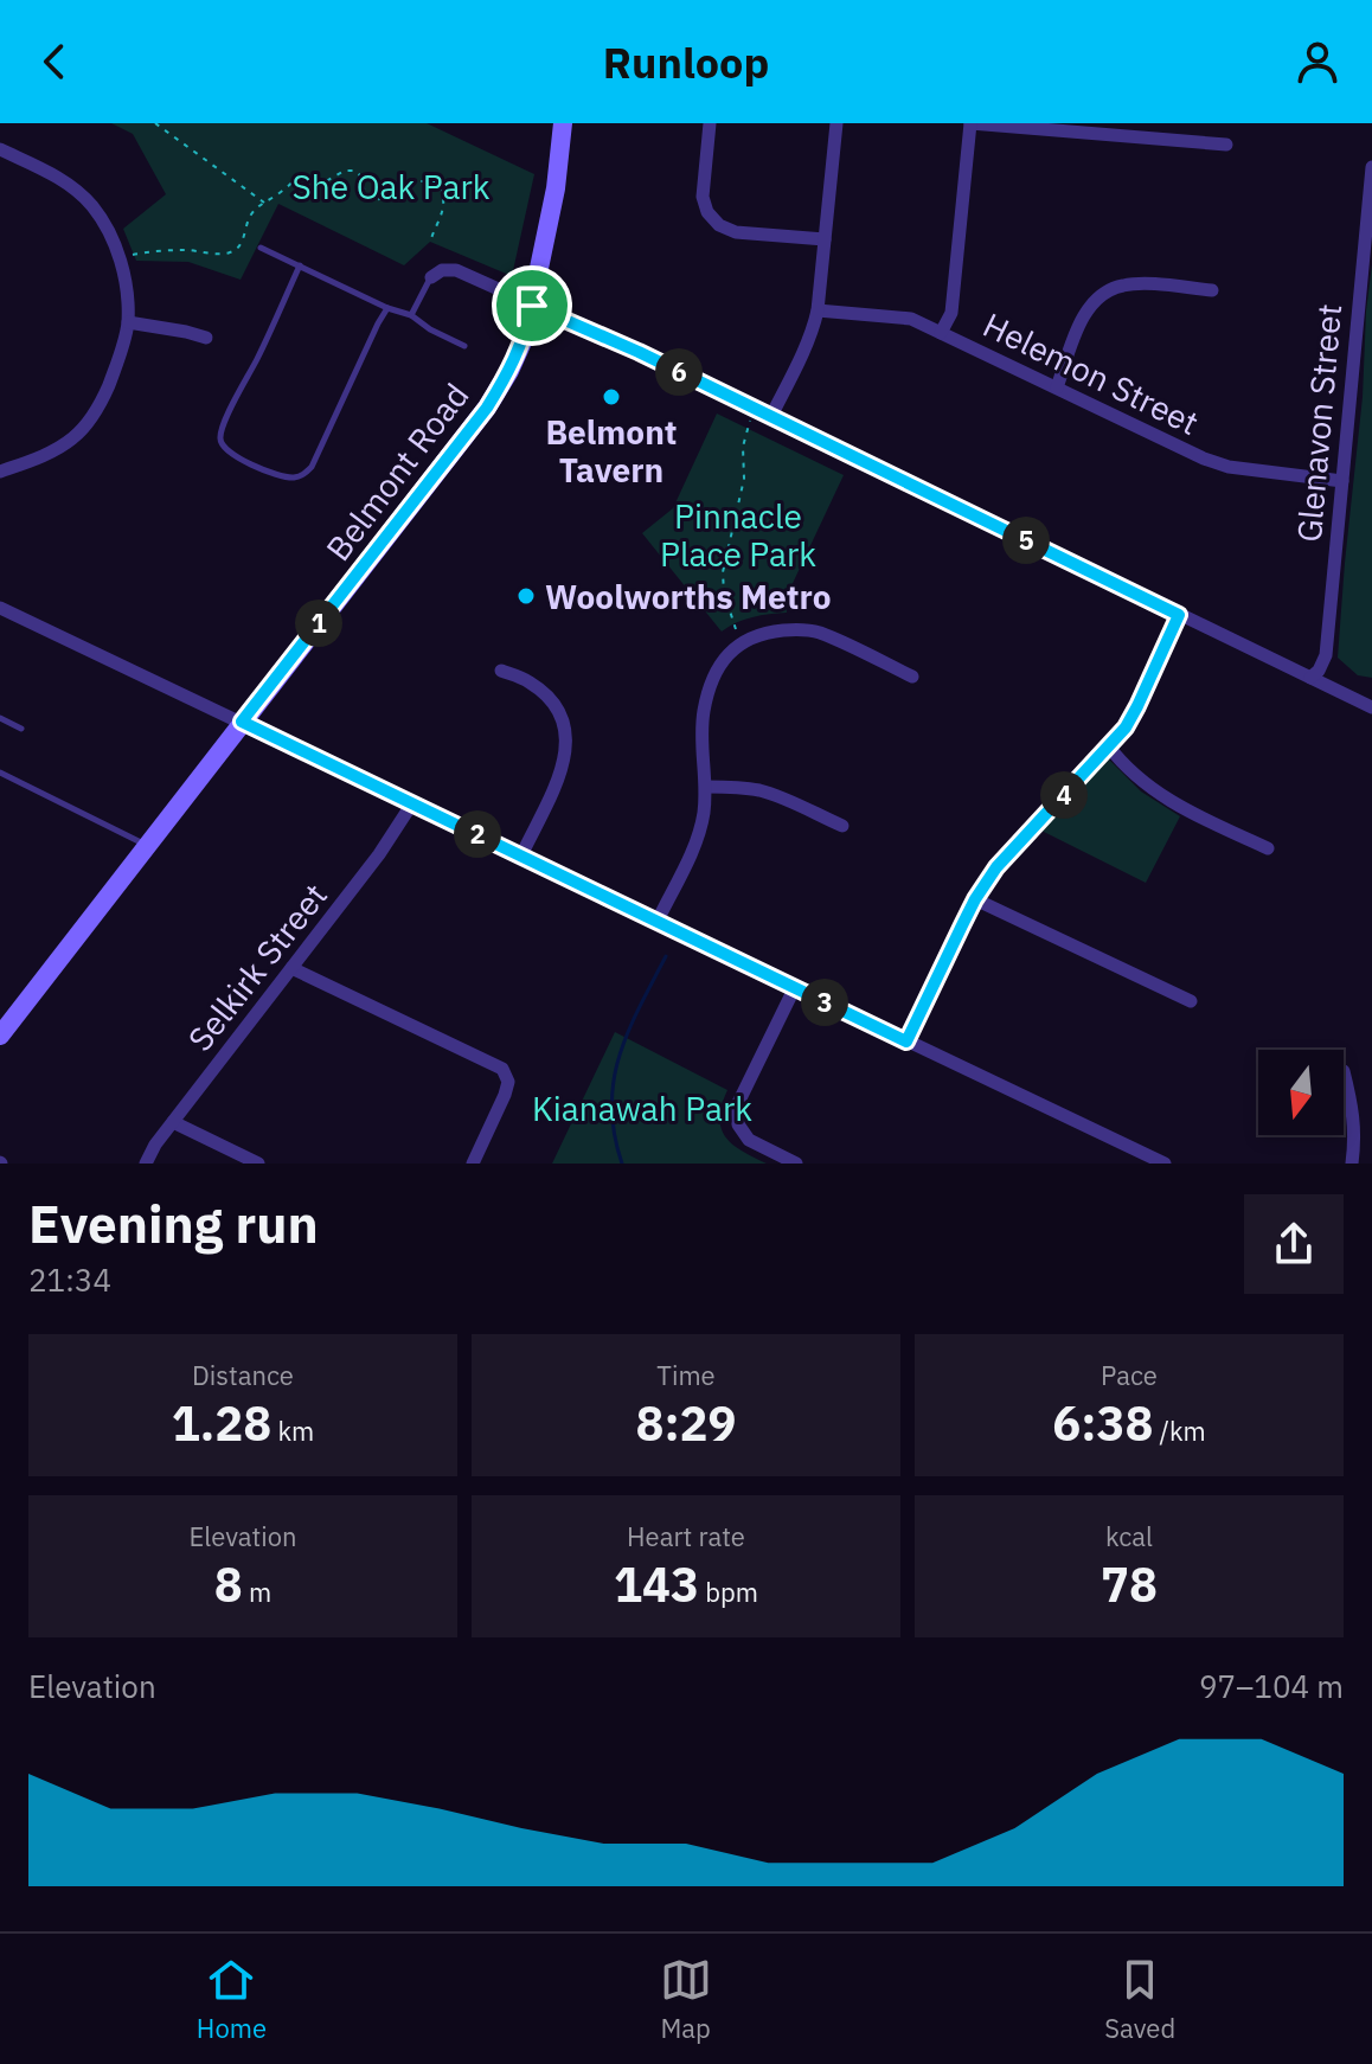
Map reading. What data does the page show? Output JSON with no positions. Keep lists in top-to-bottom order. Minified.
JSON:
{"streets":{"main road":["Belmont Road"],"street":["Helemon Street","Glenavon Street","Selkirk Street"]},"crossings":[["Helemon Street","Glenavon Street"]],"parks":["She Oak Park","Pinnacle Place Park","Kianawah Park"],"places":["Belmont Tavern","Woolworths Metro"],"north":"bottom","page":{"header":"Runloop","pins":["6","5","1","4","2","3"],"heading":["Evening run","21:34"],"stats":[["Distance","1.28 km"],["Time","8:29"],["Pace","6:38 /km"],["Elevation","8 m"],["Heart rate","143 bpm"],["kcal","78"]],"chart":["Elevation","97–104 m"],"tabs":["Home","Map","Saved"]}}
